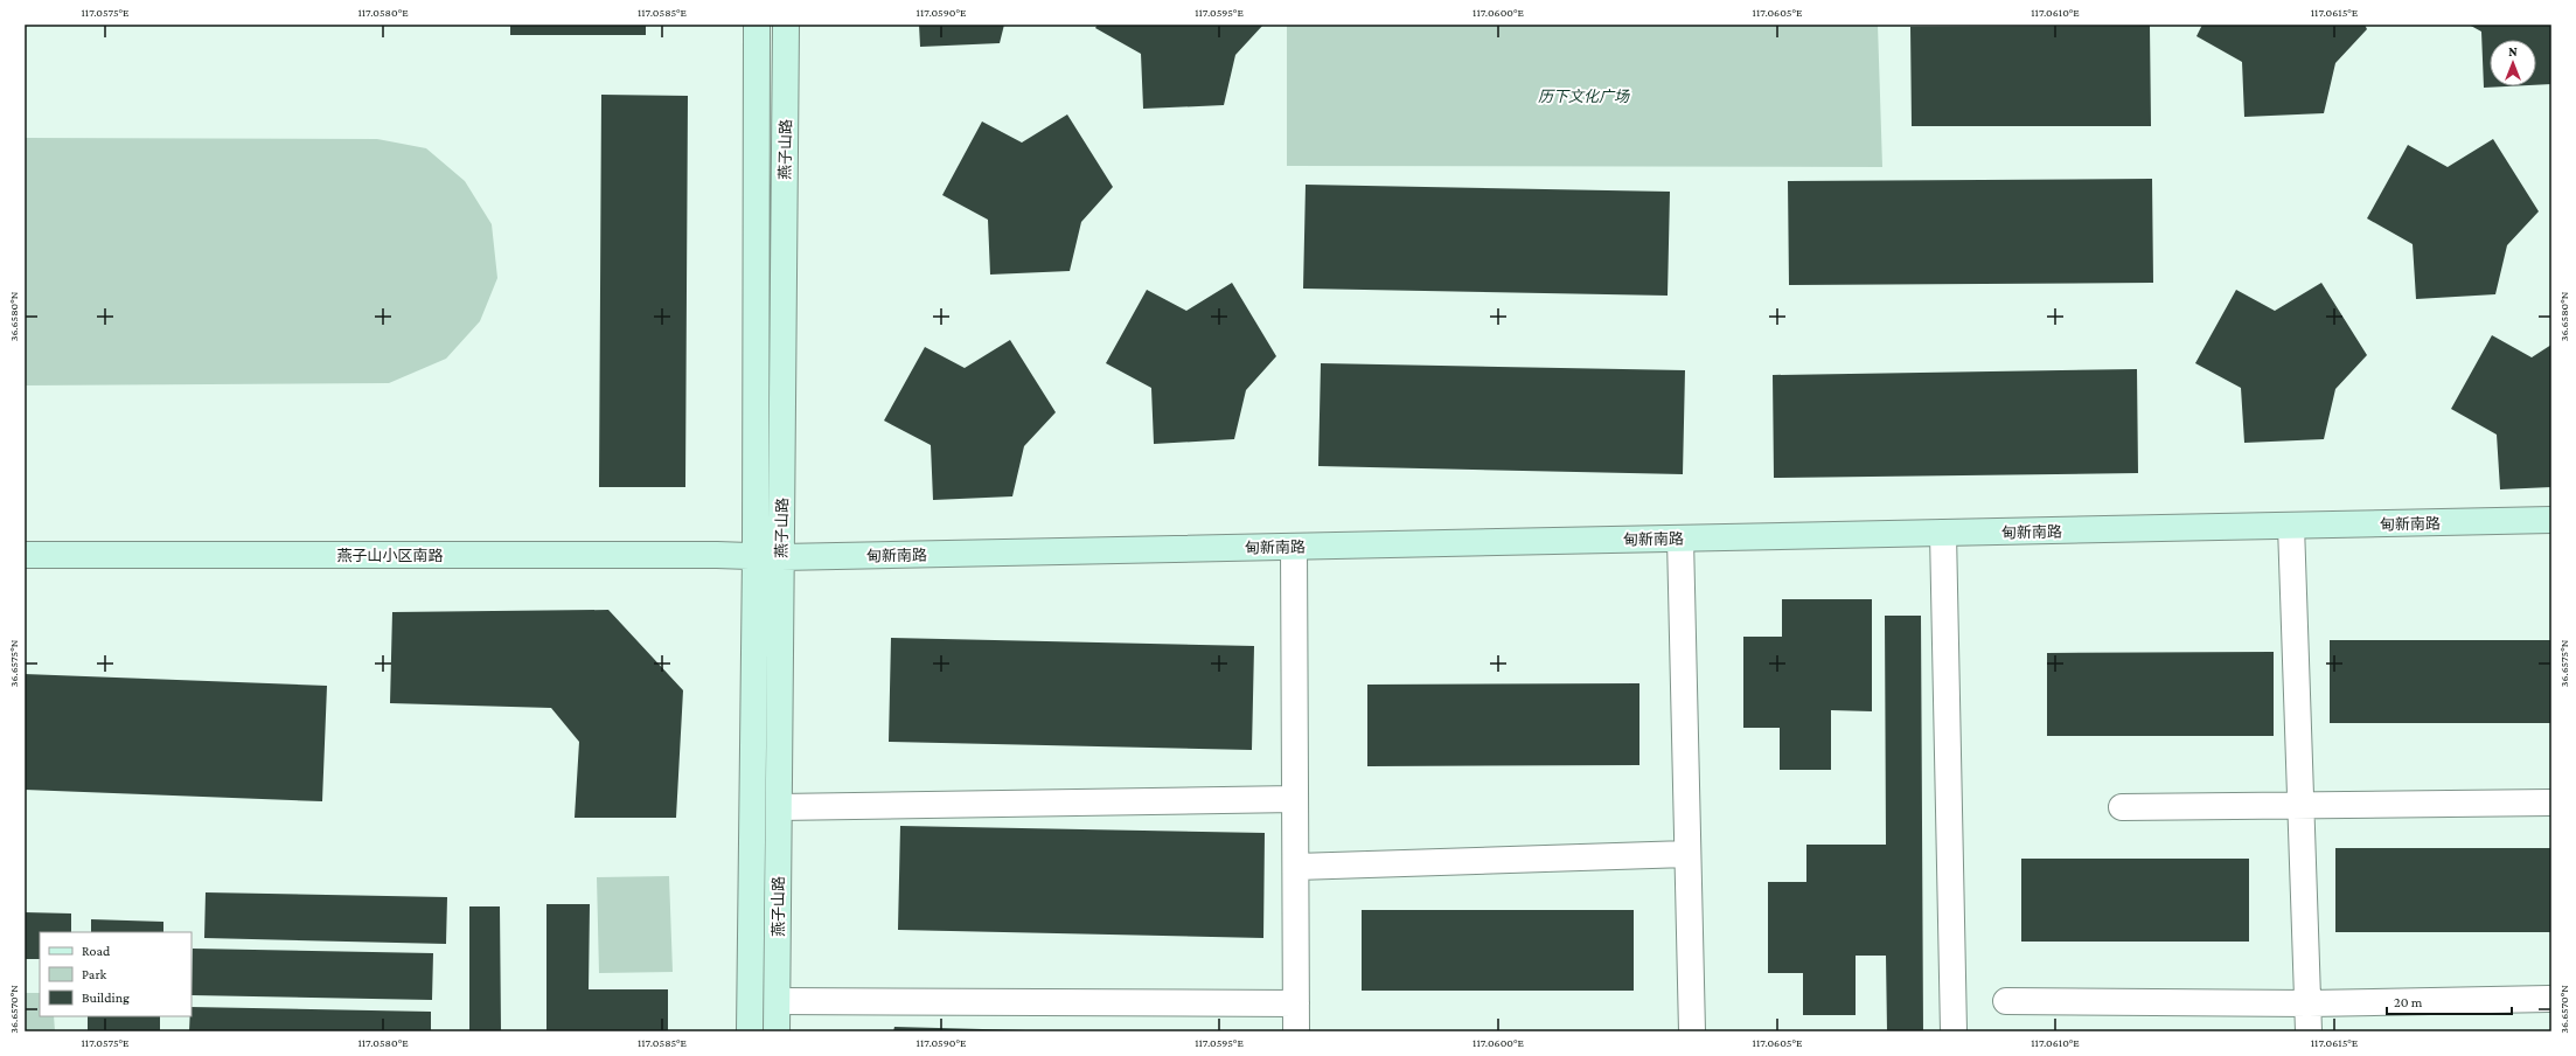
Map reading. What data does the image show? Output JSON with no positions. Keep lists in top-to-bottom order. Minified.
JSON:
{"streets":{"street":["燕子山路","甸新南路","燕子山小区南路"]},"crossings":[["燕子山路","甸新南路"],["燕子山路","燕子山小区南路"],["甸新南路","燕子山小区南路"]],"parks":["历下文化广场"],"legend":["Road","Park","Building"],"scale_bar":"20 m","north":"top","coordinates":["117.0575°E","117.0580°E","117.0585°E","117.0590°E","117.0595°E","117.0600°E","117.0605°E","117.0610°E","117.0615°E","36.6580°N","36.6575°N","36.6570°N"]}
